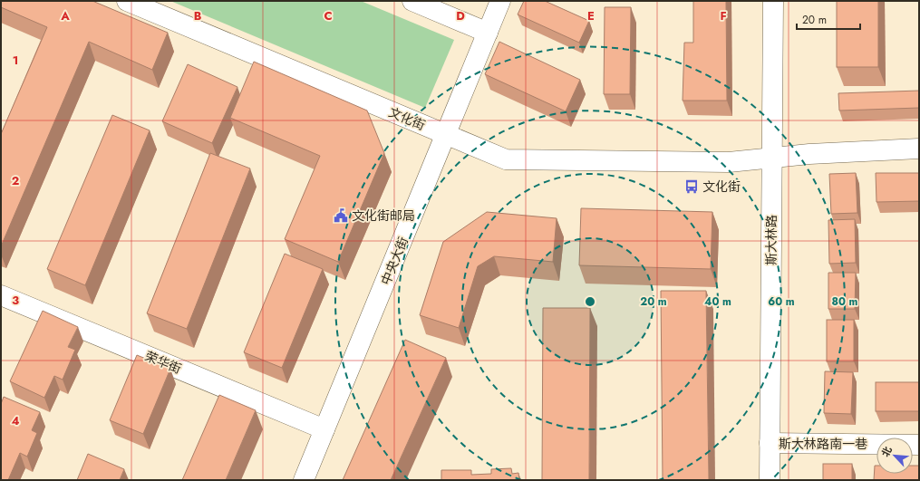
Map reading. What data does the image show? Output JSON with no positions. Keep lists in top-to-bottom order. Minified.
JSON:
{"streets":{"street":["文化街","斯大林路","中央大街","荣华街","斯大林路南一巷"]},"crossings":[["文化街","斯大林路"],["文化街","中央大街"],["斯大林路","斯大林路南一巷"],["中央大街","荣华街"]],"places":{"bus stop":["文化街"],"public building":["文化街邮局"]},"scale_bar":"20 m","north":"top left","grid":{"columns":["A","B","C","D","E","F"],"rows":["1","2","3","4"]},"rings":["20 m","40 m","60 m","80 m"]}
